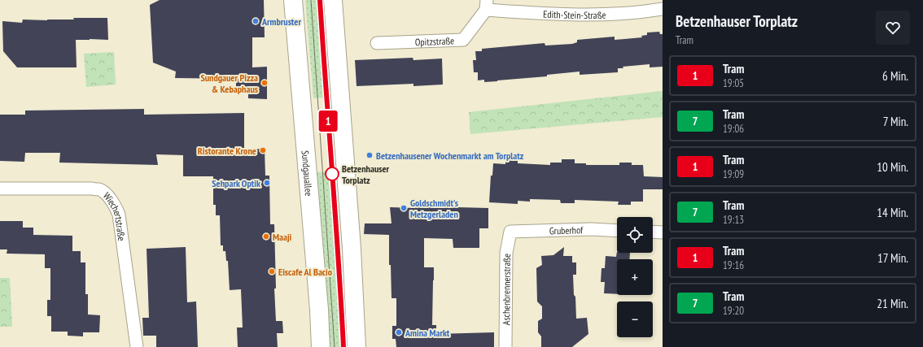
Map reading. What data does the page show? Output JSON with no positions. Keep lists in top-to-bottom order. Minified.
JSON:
{"streets":{"street":["Edith-Stein-Straße","Opitzstraße","Sundgauallee","Wiechertstraße","Gruberhof","Aschenbrennerstraße"]},"crossings":[["Edith-Stein-Straße","Opitzstraße"],["Gruberhof","Aschenbrennerstraße"]],"places":["Armbruster","Sundgauer Pizza & Kebaphaus","Ristorante Krone","Betzenhausener Wochenmarkt am Torplatz","Betzenhauser Torplatz","Sehpark Optik","Goldschmidt's Metzgerladen","Maaji","Eiscafe Al Bacio","Amina Markt"],"lines":["tram line 1"],"page":{"on_map":"1","heading":["Betzenhauser Torplatz","Tram"],"list":[{"mark":"1","name":"Tram","note":"19:05","value":"6 Min."},{"mark":"7","name":"Tram","note":"19:06","value":"7 Min."},{"mark":"1","name":"Tram","note":"19:09","value":"10 Min."},{"mark":"7","name":"Tram","note":"19:13","value":"14 Min."},{"mark":"1","name":"Tram","note":"19:16","value":"17 Min."},{"mark":"7","name":"Tram","note":"19:20","value":"21 Min."}],"map_buttons":["+","−"]}}
